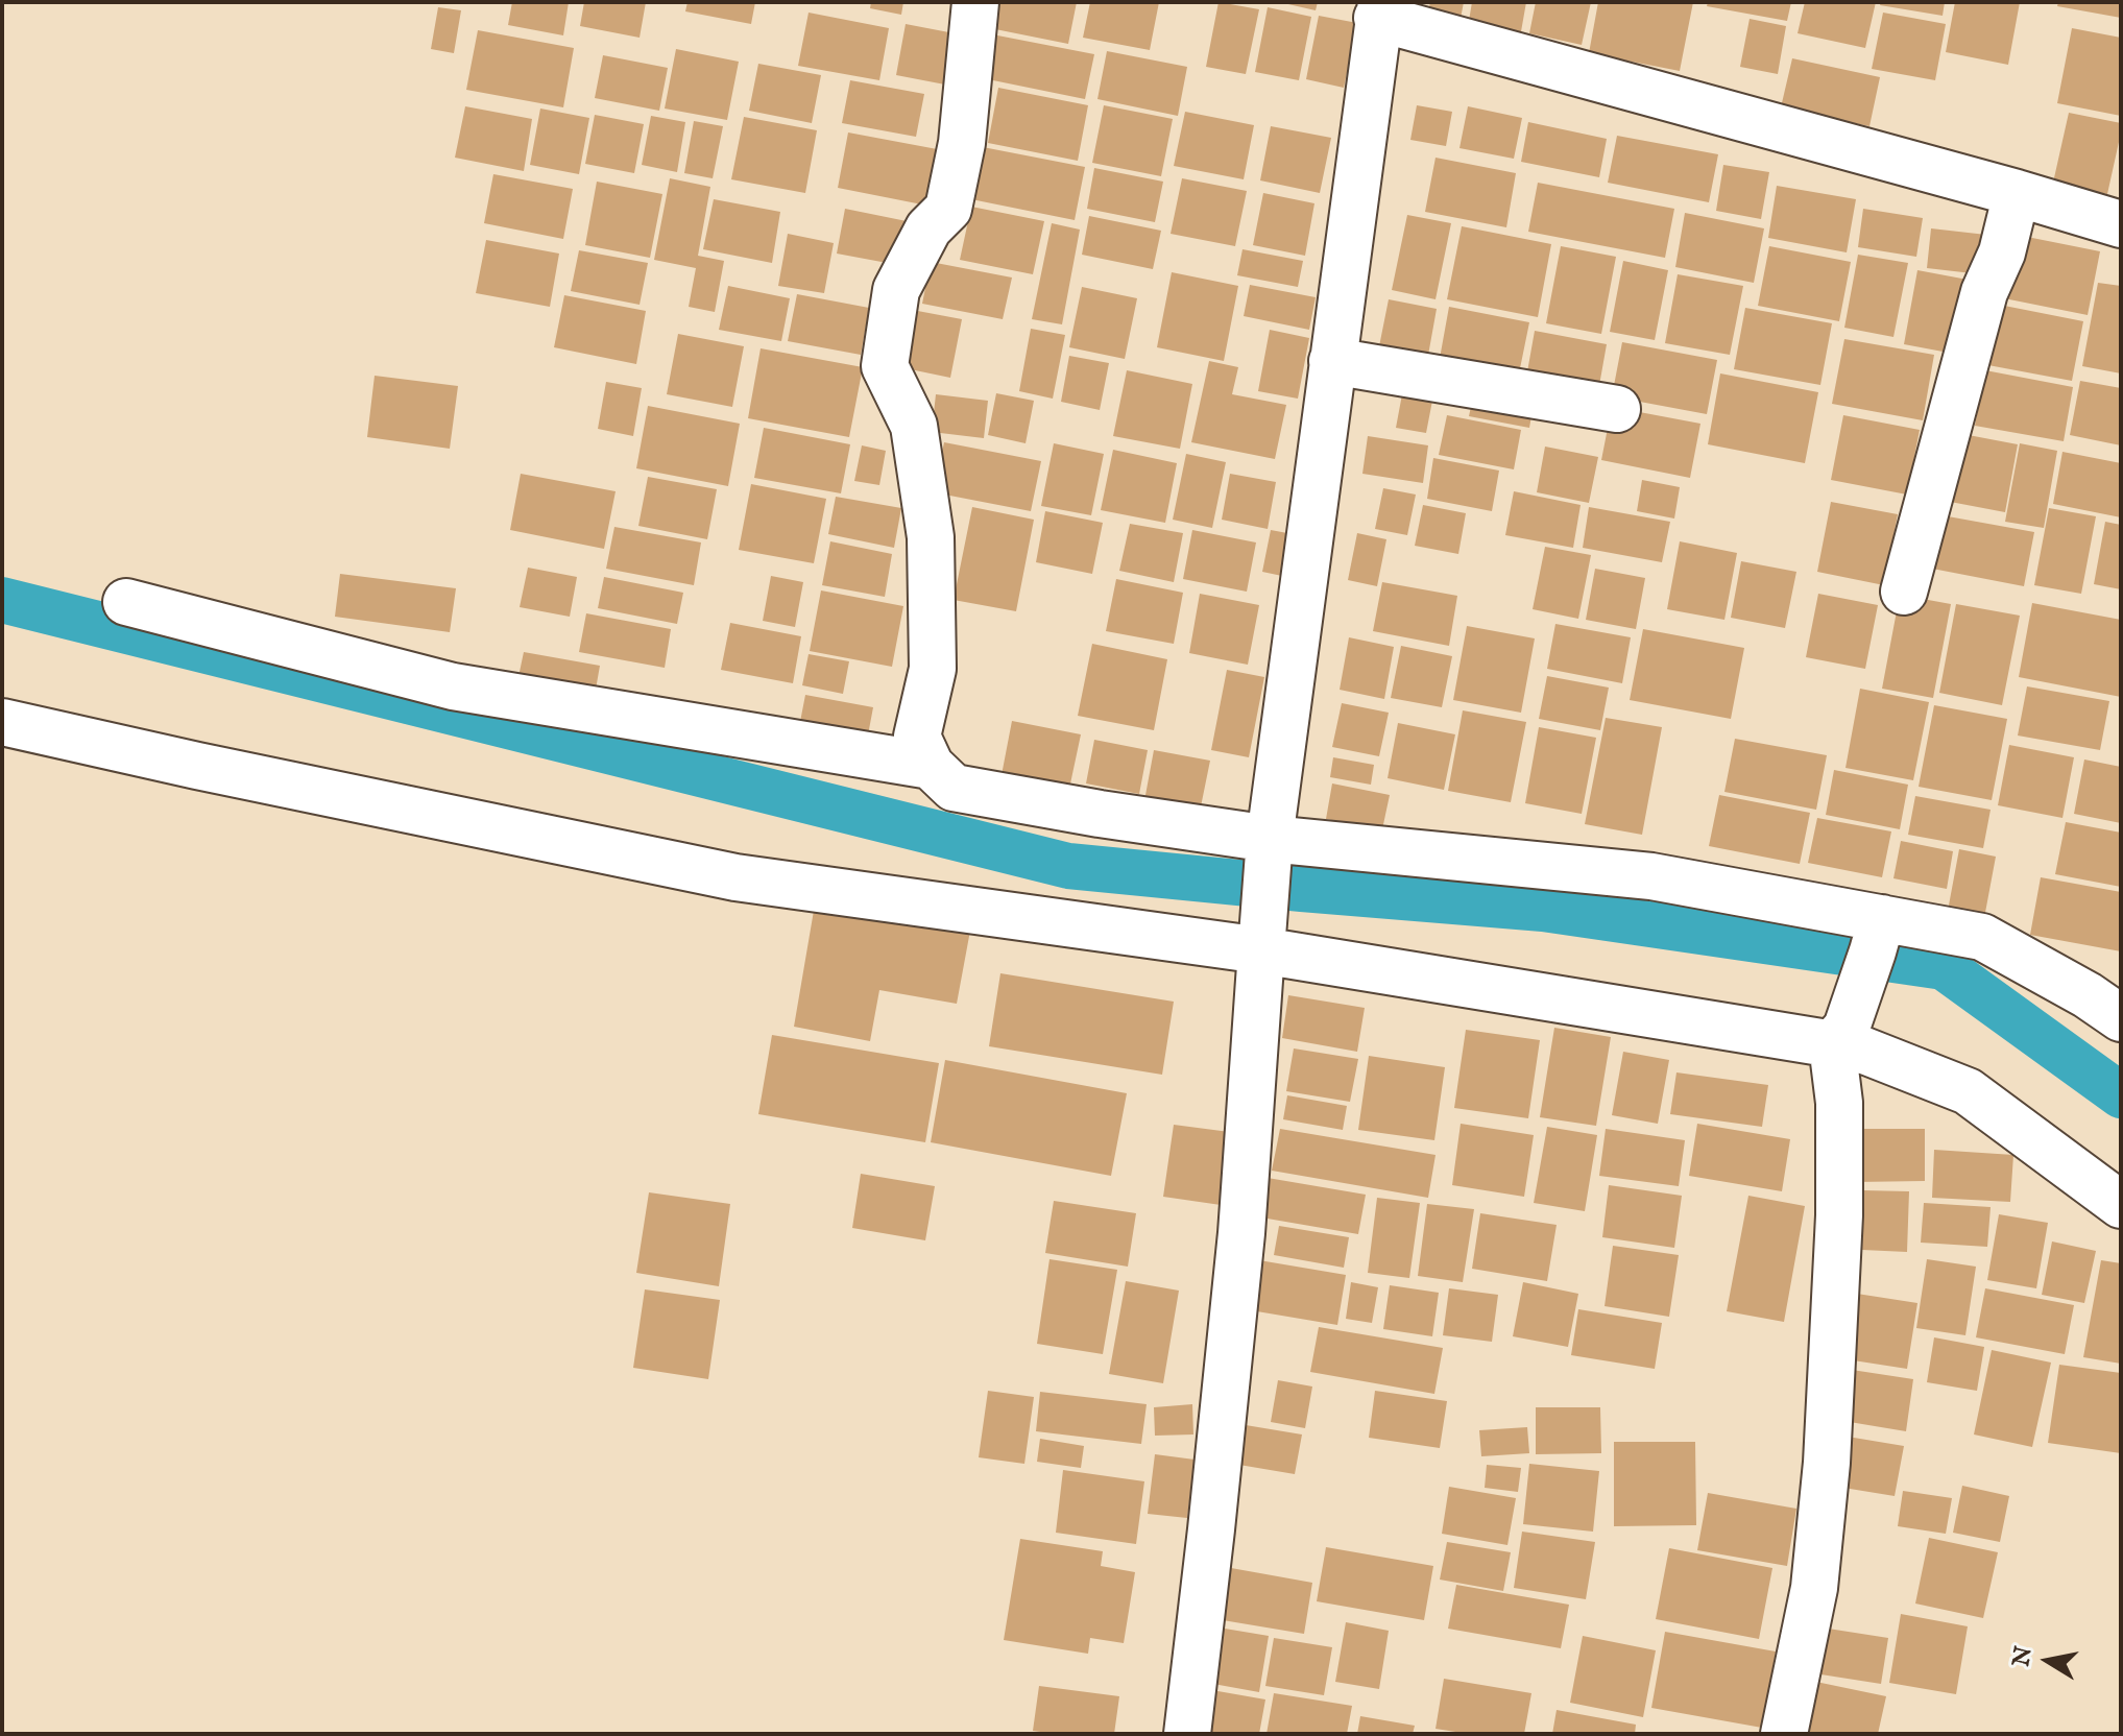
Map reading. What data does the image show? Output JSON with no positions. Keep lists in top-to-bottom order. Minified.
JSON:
{"north":"left"}
